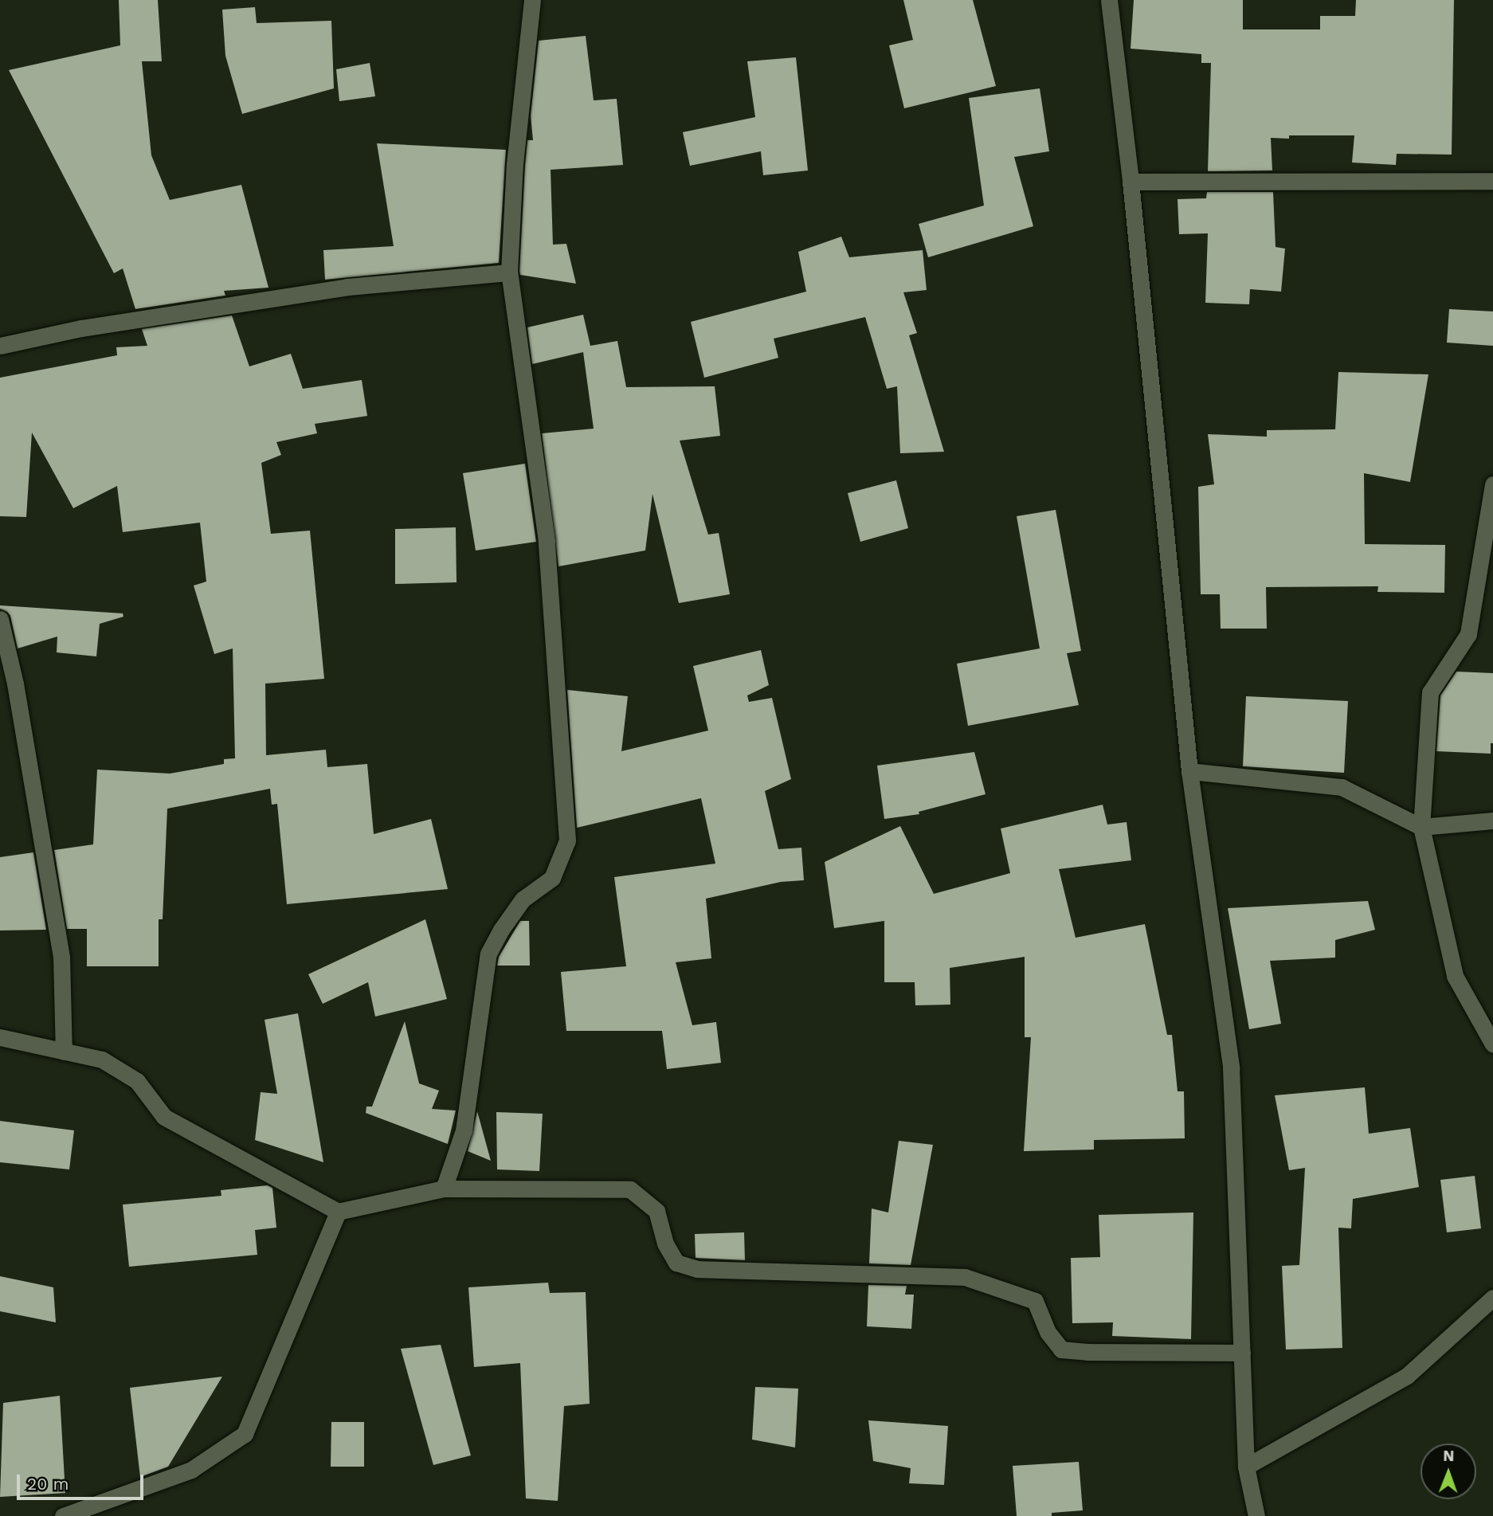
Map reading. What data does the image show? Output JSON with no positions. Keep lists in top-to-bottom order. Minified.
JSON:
{"scale_bar":"20 m","north":"top"}
